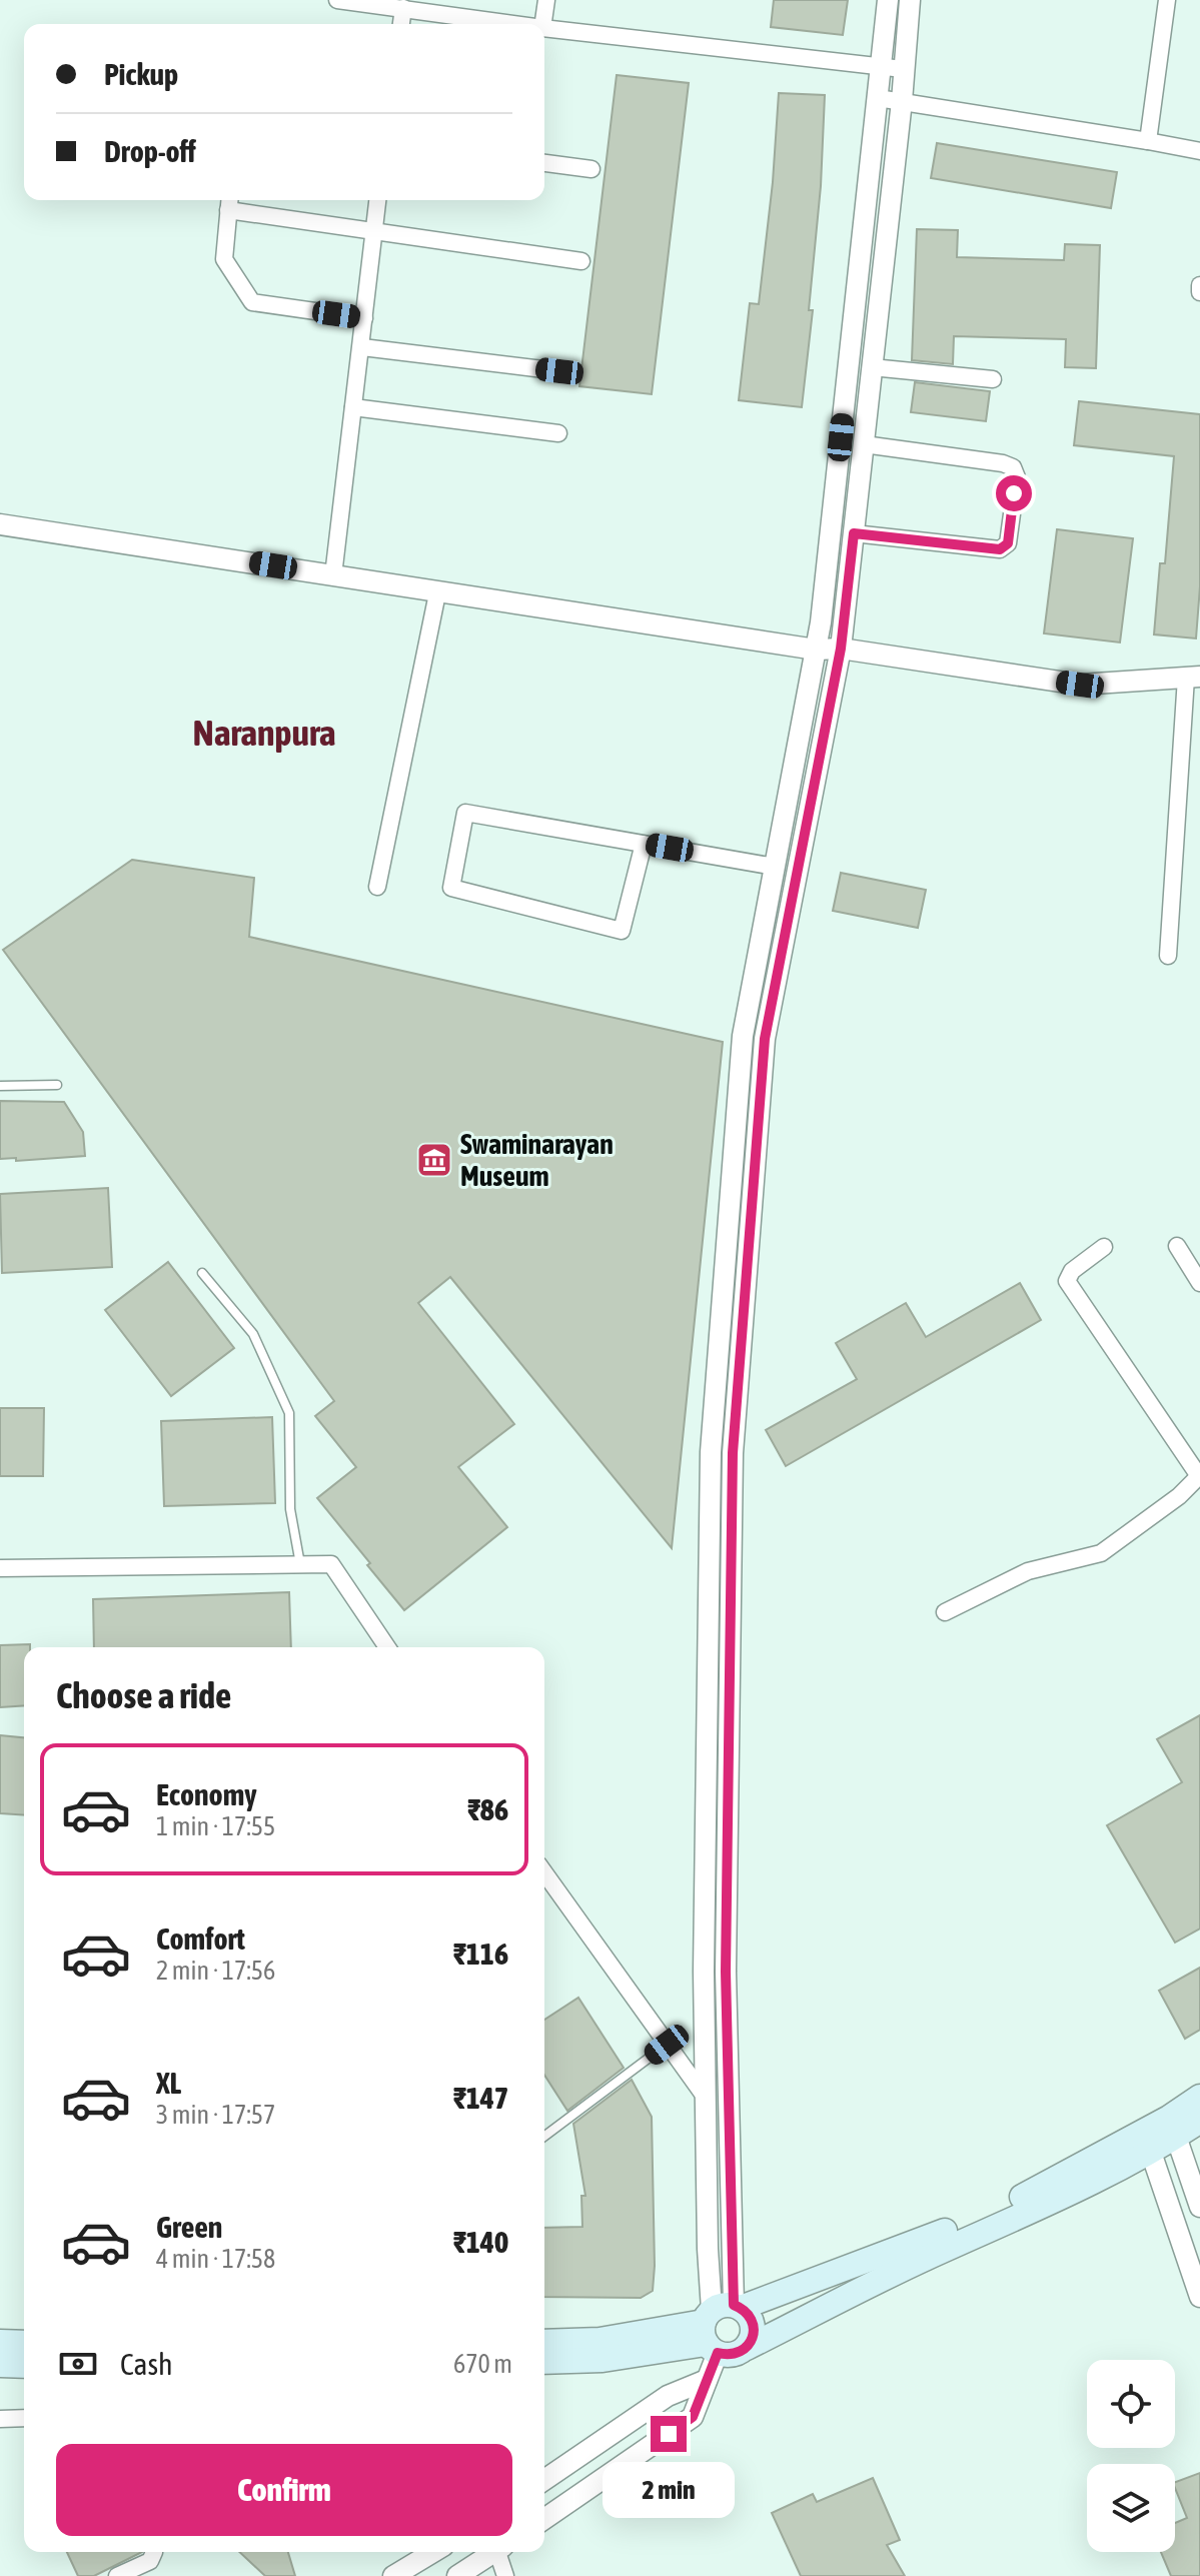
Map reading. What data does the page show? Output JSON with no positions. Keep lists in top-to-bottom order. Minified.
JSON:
{"districts":["Naranpura"],"places":{"museum":["Swaminarayan Museum"]},"page":{"banner":["Pickup","Drop-off"],"heading":"Choose a ride","list":[{"name":"Economy","note":"1 min · 17:55","value":"₹86"},{"name":"Comfort","note":"2 min · 17:56","value":"₹116"},{"name":"XL","note":"3 min · 17:57","value":"₹147"},{"name":"Green","note":"4 min · 17:58","value":"₹140"}],"pay":["Cash","670 m"],"buttons":"Confirm","bubble":"2 min"}}
